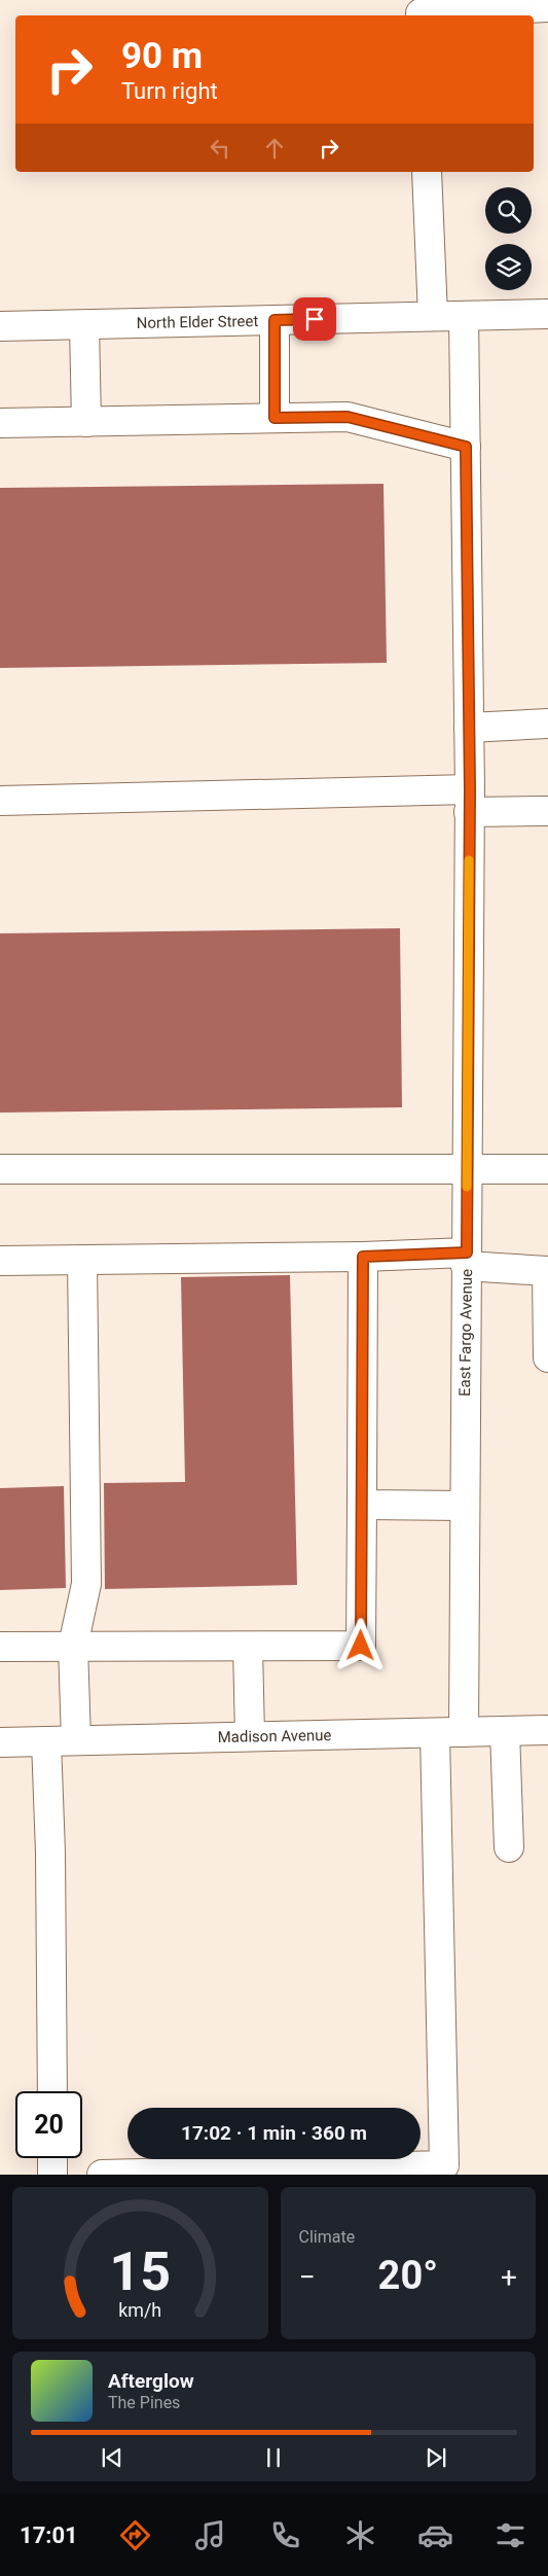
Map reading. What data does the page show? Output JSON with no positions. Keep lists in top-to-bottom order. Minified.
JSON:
{"streets":{"street":["North Elder Street","East Fargo Avenue","Madison Avenue"]},"crossings":[["North Elder Street","East Fargo Avenue"],["East Fargo Avenue","Madison Avenue"]],"page":{"turn":["90 m","Turn right"],"limit":"20","trip":"17:02 · 1 min · 360 m","tile":"Climate","heat":["−","20°","+"],"song":["Afterglow","The Pines"],"tabs":"17:01","gauge":["15","km/h"]}}
